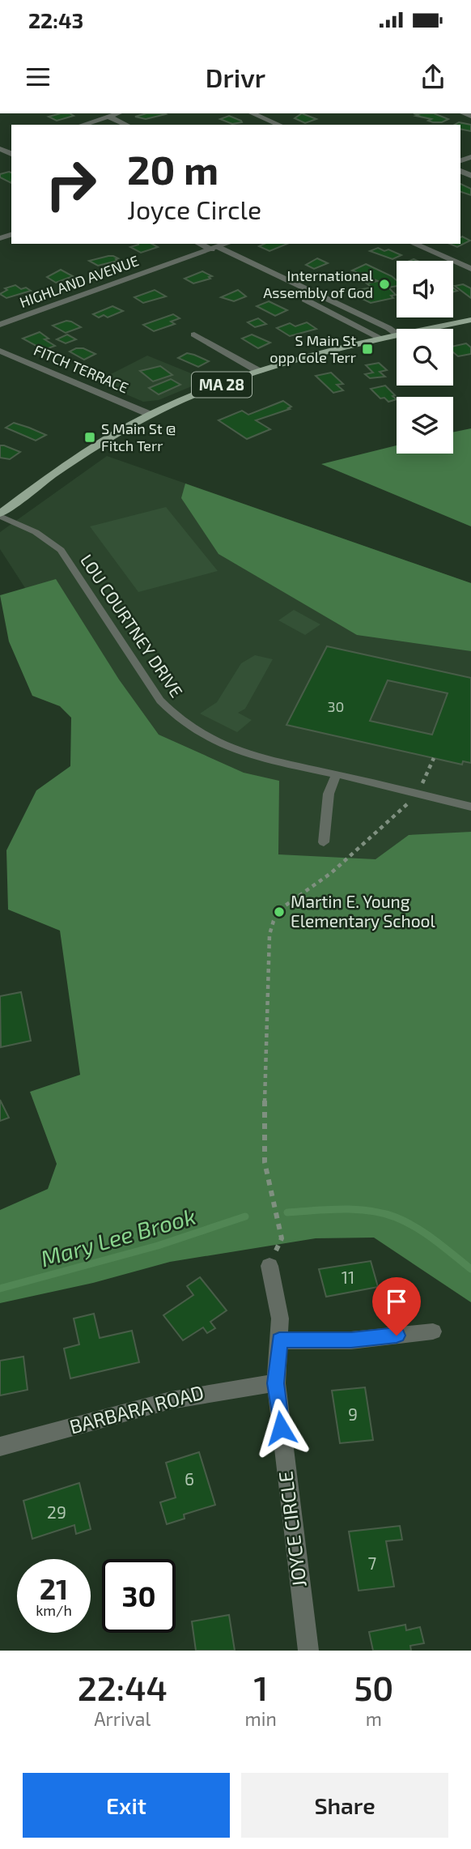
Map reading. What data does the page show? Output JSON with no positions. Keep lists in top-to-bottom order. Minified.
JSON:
{"streets":{"main road":["MA 28"],"street":["HIGHLAND AVENUE","FITCH TERRACE","BARBARA ROAD","JOYCE CIRCLE"],"lane":["LOU COURTNEY DRIVE"]},"crossings":[["FITCH TERRACE","MA 28"],["MA 28","LOU COURTNEY DRIVE"],["BARBARA ROAD","JOYCE CIRCLE"]],"water":["Mary Lee Brook"],"places":{"other":["International Assembly of God","Martin E. Young Elementary School"],"transit":["S Main St opp Cole Terr","S Main St @ Fitch Terr"]},"house_numbers":["30","11","9","6","29","7"],"page":{"status":"22:43","header":"Drivr","turn":["20 m","Joyce Circle"],"speed":"21 km/h","limit":"30","eta":["22:44","Arrival","1","min","50","m"],"buttons":["Exit","Share"]}}
